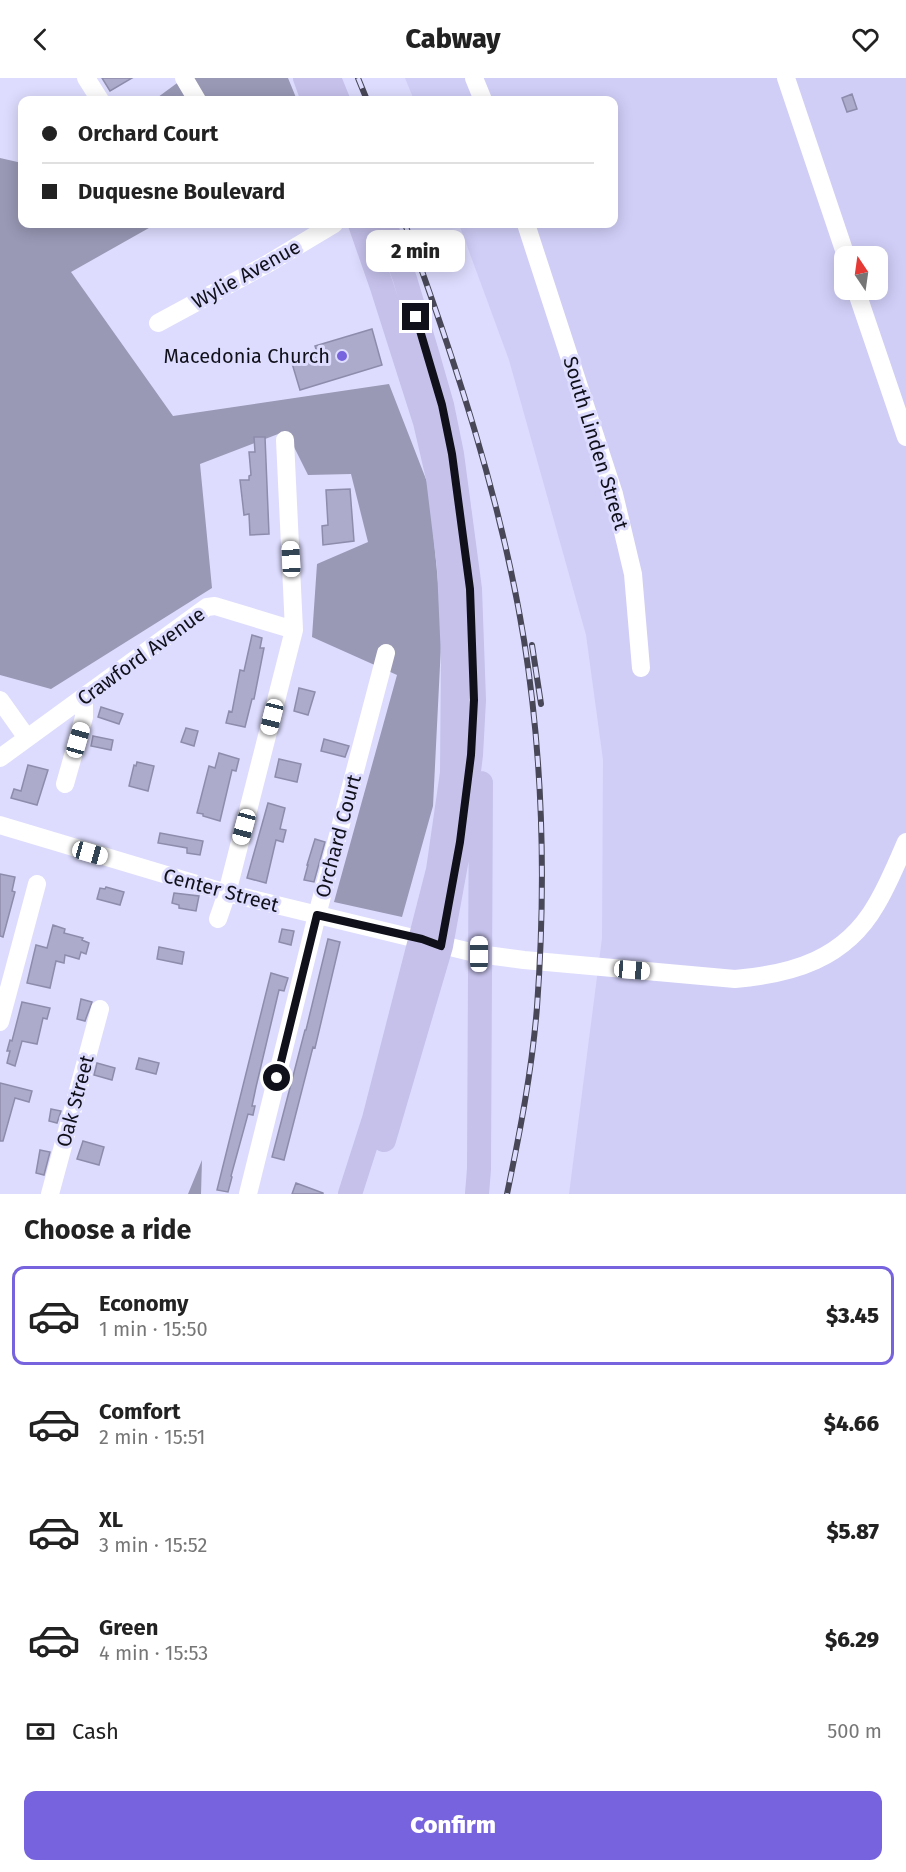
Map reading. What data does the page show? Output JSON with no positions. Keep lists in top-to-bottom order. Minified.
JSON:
{"streets":{"street":["Wylie Avenue","South Linden Street","Crawford Avenue","Orchard Court","Center Street","Oak Street"]},"crossings":[["Orchard Court","Center Street"]],"places":["Macedonia Church"],"north":"top","page":{"header":"Cabway","banner":["Orchard Court","Duquesne Boulevard"],"bubble":"2 min","heading":"Choose a ride","list":[{"name":"Economy","note":"1 min · 15:50","value":"$3.45"},{"name":"Comfort","note":"2 min · 15:51","value":"$4.66"},{"name":"XL","note":"3 min · 15:52","value":"$5.87"},{"name":"Green","note":"4 min · 15:53","value":"$6.29"}],"pay":["Cash","500 m"],"buttons":"Confirm"}}
